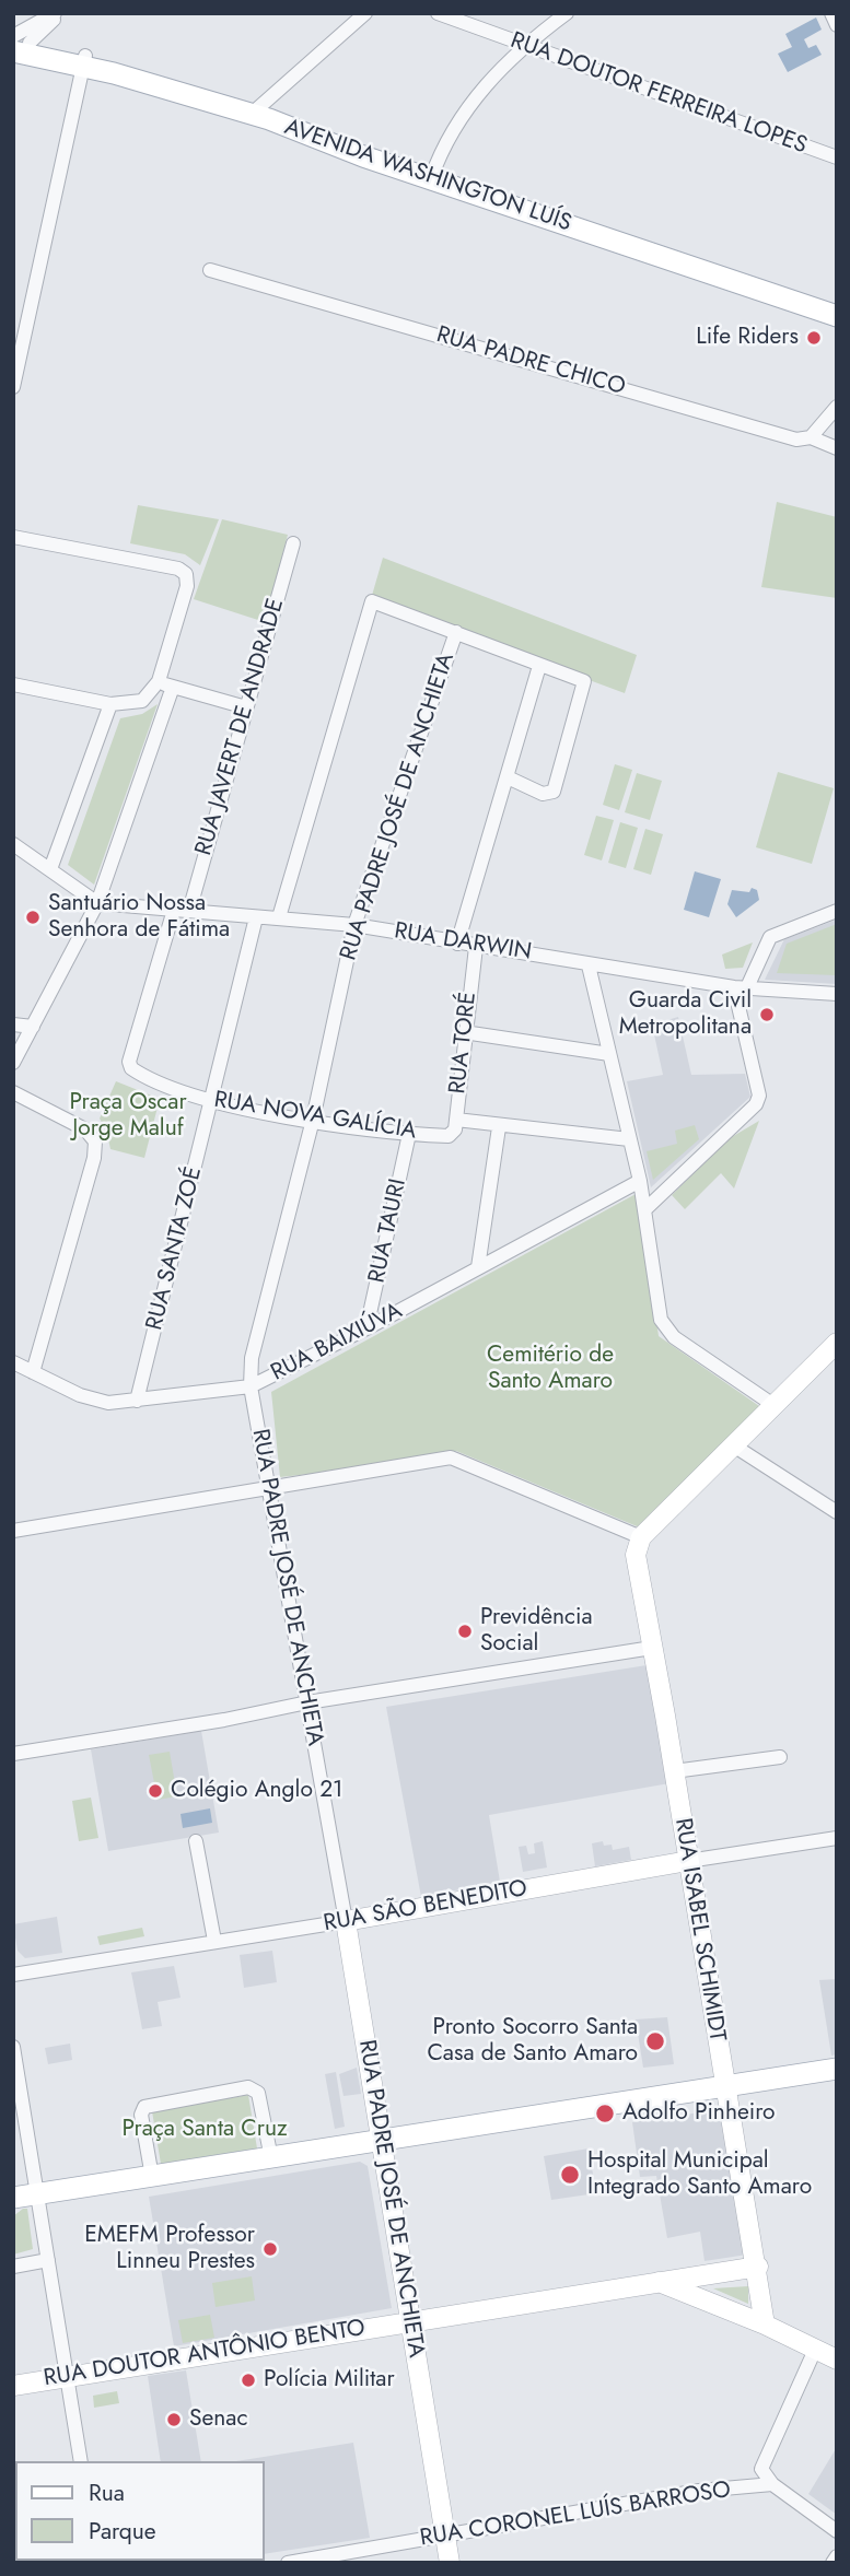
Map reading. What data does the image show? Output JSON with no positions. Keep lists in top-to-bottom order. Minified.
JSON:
{"streets":{"main road":["AVENIDA WASHINGTON LUÍS"],"street":["RUA DOUTOR FERREIRA LOPES","RUA PADRE CHICO","RUA JAVERT DE ANDRADE","RUA PADRE JOSÉ DE ANCHIETA","RUA DARWIN","RUA TORÉ","RUA NOVA GALÍCIA","RUA TAURI","RUA SANTA ZOÉ","RUA BAIXIÚVA","RUA SÃO BENEDITO","RUA ISABEL SCHIMIDT","RUA DOUTOR ANTÔNIO BENTO","RUA CORONEL LUÍS BARROSO"]},"crossings":[["RUA JAVERT DE ANDRADE","RUA DARWIN"],["RUA PADRE JOSÉ DE ANCHIETA","RUA DARWIN"],["RUA PADRE JOSÉ DE ANCHIETA","RUA NOVA GALÍCIA"],["RUA PADRE JOSÉ DE ANCHIETA","RUA BAIXIÚVA"],["RUA PADRE JOSÉ DE ANCHIETA","RUA SÃO BENEDITO"],["RUA PADRE JOSÉ DE ANCHIETA","RUA DOUTOR ANTÔNIO BENTO"],["RUA PADRE JOSÉ DE ANCHIETA","RUA CORONEL LUÍS BARROSO"],["RUA DARWIN","RUA TORÉ"],["RUA DARWIN","RUA NOVA GALÍCIA"],["RUA DARWIN","RUA SANTA ZOÉ"],["RUA TORÉ","RUA NOVA GALÍCIA"],["RUA NOVA GALÍCIA","RUA TAURI"],["RUA NOVA GALÍCIA","RUA SANTA ZOÉ"],["RUA TAURI","RUA BAIXIÚVA"],["RUA SANTA ZOÉ","RUA BAIXIÚVA"],["RUA SÃO BENEDITO","RUA ISABEL SCHIMIDT"],["RUA ISABEL SCHIMIDT","RUA DOUTOR ANTÔNIO BENTO"]],"parks":["Praça Oscar Jorge Maluf","Cemitério de Santo Amaro","Praça Santa Cruz"],"places":["Life Riders","Santuário Nossa Senhora de Fátima","Guarda Civil Metropolitana","Previdência Social","Colégio Anglo 21","Pronto Socorro Santa Casa de Santo Amaro","Adolfo Pinheiro","Hospital Municipal Integrado Santo Amaro","EMEFM Professor Linneu Prestes","Polícia Militar","Senac"],"legend":["Rua","Parque"]}
